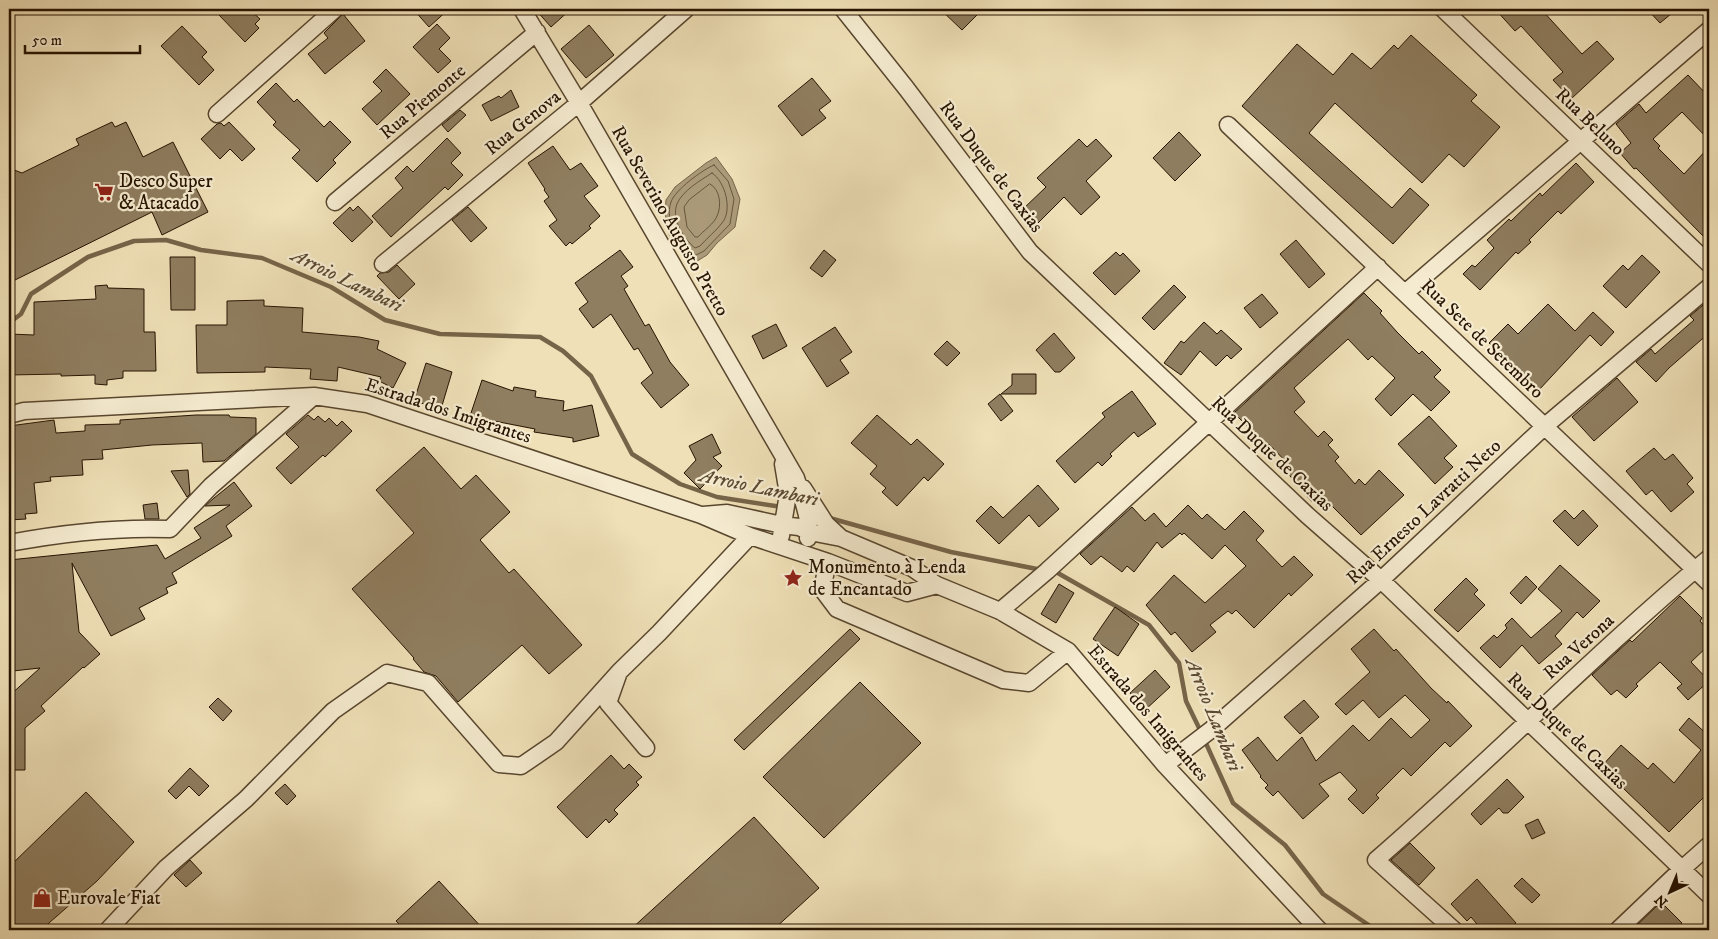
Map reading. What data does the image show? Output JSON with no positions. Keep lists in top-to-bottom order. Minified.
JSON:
{"streets":{"street":["Rua Piemonte","Rua Beluno","Rua Genova","Rua Duque de Caxias","Rua Severino Augusto Pretto","Rua Sete de Setembro","Estrada dos Imigrantes","Rua Ernesto Lavratti Neto","Rua Verona"]},"crossings":[["Rua Piemonte","Rua Severino Augusto Pretto"],["Rua Genova","Rua Severino Augusto Pretto"],["Rua Duque de Caxias","Rua Ernesto Lavratti Neto"],["Rua Duque de Caxias","Rua Verona"],["Rua Severino Augusto Pretto","Estrada dos Imigrantes"],["Rua Sete de Setembro","Rua Ernesto Lavratti Neto"],["Rua Sete de Setembro","Rua Verona"],["Estrada dos Imigrantes","Rua Ernesto Lavratti Neto"]],"water":["Arroio Lambari"],"places":{"supermarket":["Desco Super & Atacado"],"place":["Monumento à Lenda de Encantado"],"shop":["Eurovale Fiat"]},"scale_bar":"50 m","north":"bottom left"}
